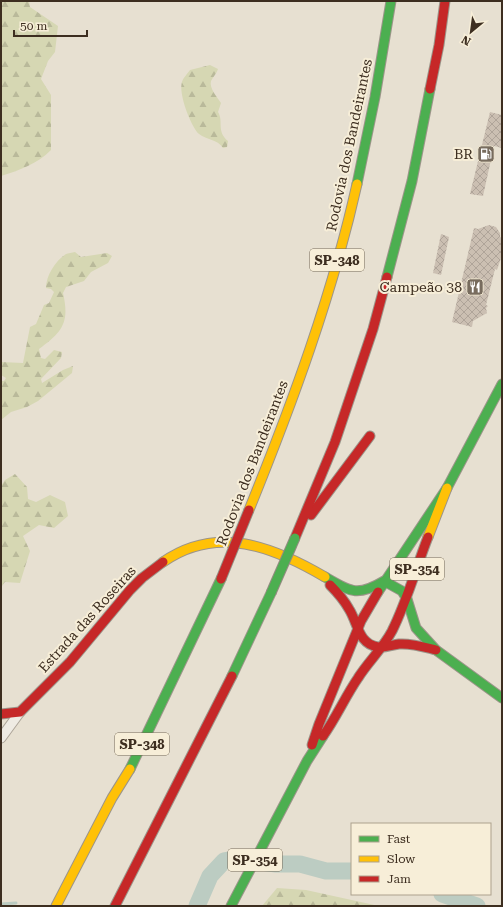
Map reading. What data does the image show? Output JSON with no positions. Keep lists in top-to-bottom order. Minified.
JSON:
{"streets":{"main road":["Rodovia dos Bandeirantes","SP-348","SP-354","Estrada das Roseiras"]},"crossings":[["SP-354","Estrada das Roseiras"]],"places":{"fuel station":["BR"],"restaurant":["Campeão 38"]},"legend":["Fast","Slow","Jam"],"scale_bar":"50 m","north":"bottom left"}
